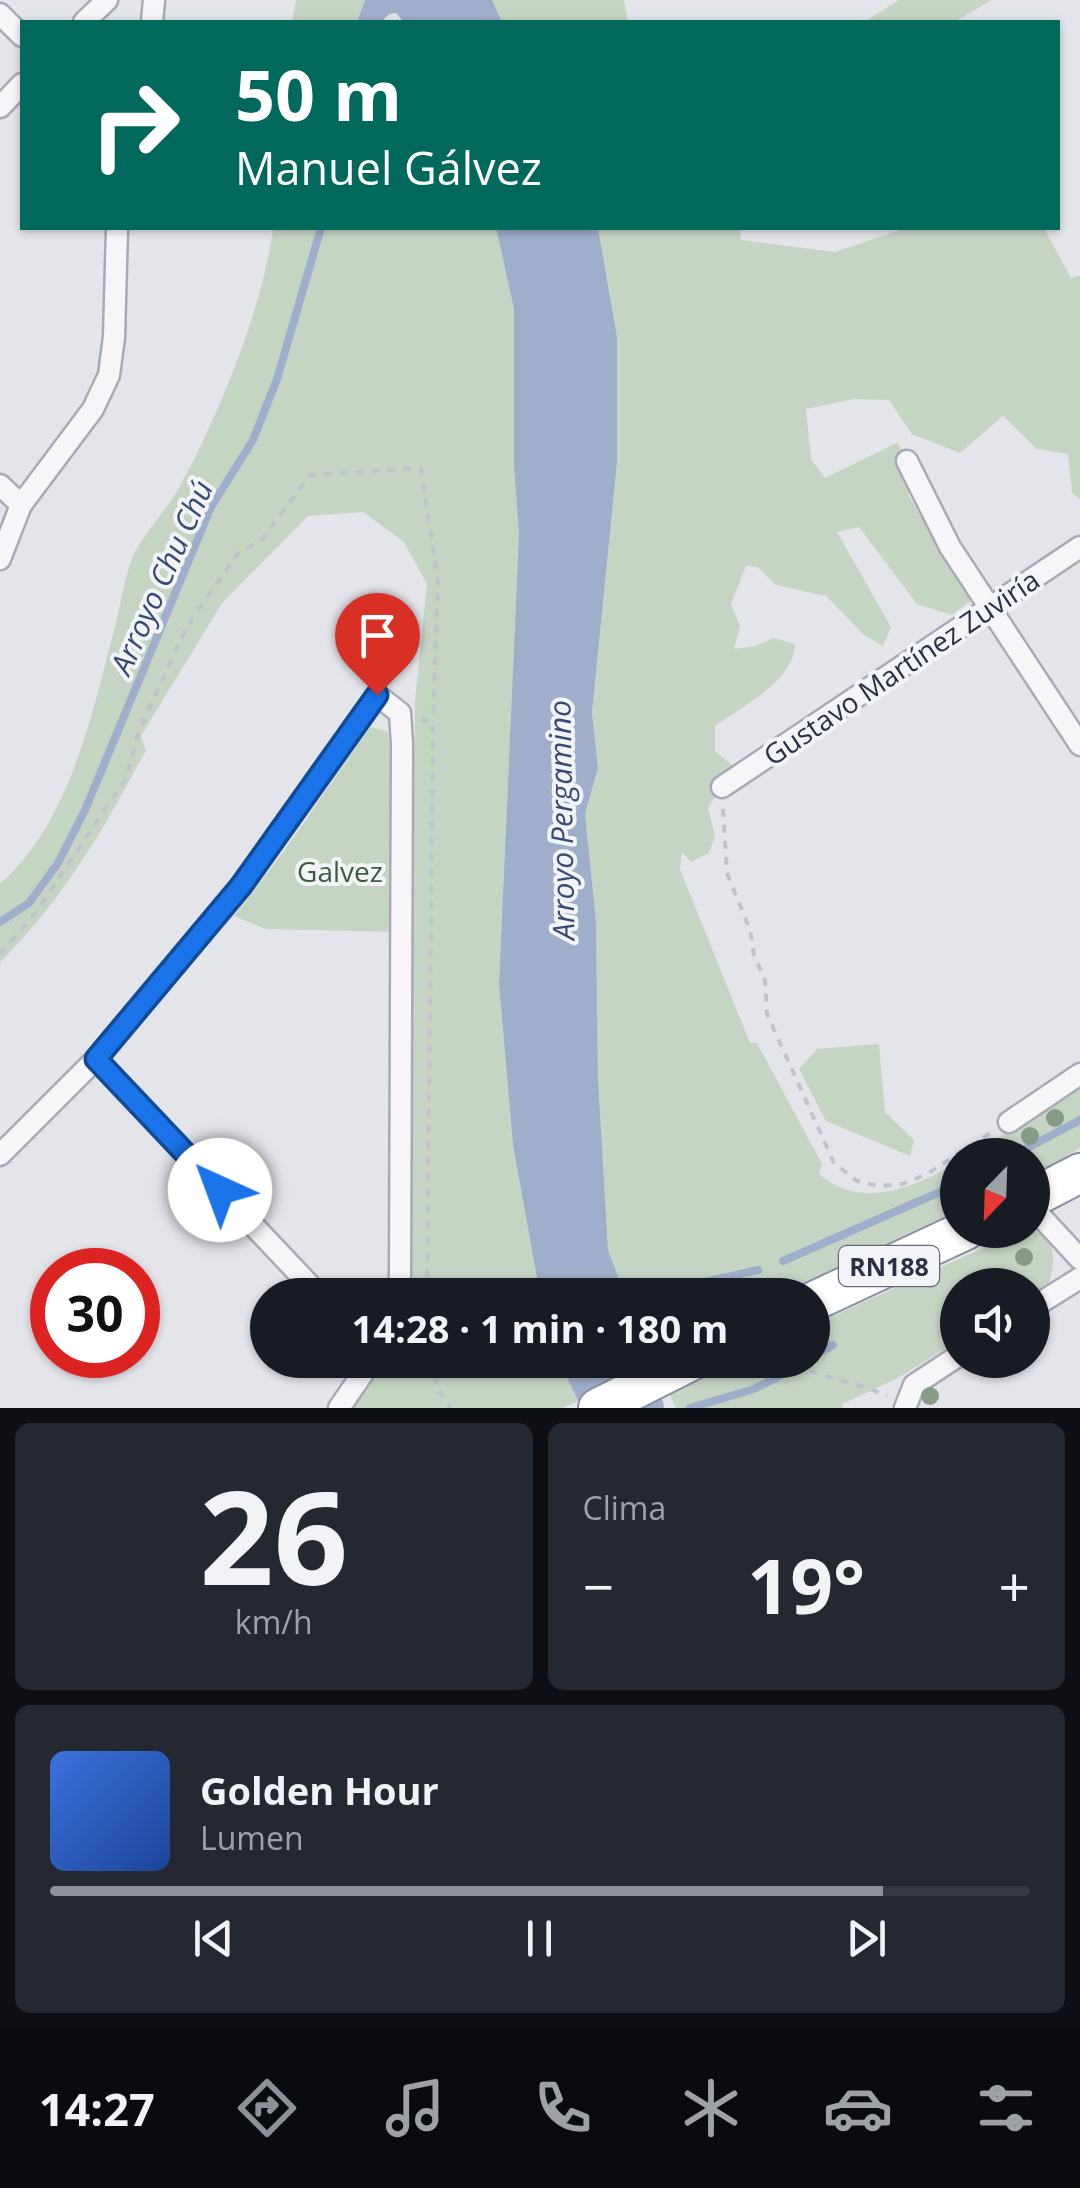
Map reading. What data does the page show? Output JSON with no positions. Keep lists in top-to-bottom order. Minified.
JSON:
{"streets":{"highway":["RN188"],"street":["Gustavo Martínez Zuviría"]},"water":["Arroyo Chu Chú","Arroyo Pergamino"],"parks":["Galvez"],"north":"bottom left","page":{"turn":["50 m","Manuel Gálvez"],"limit":"30","trip":"14:28 · 1 min · 180 m","tile":[["26","km/h"],"Clima"],"heat":["−","19°","+"],"song":["Golden Hour","Lumen"],"tabs":"14:27"}}
